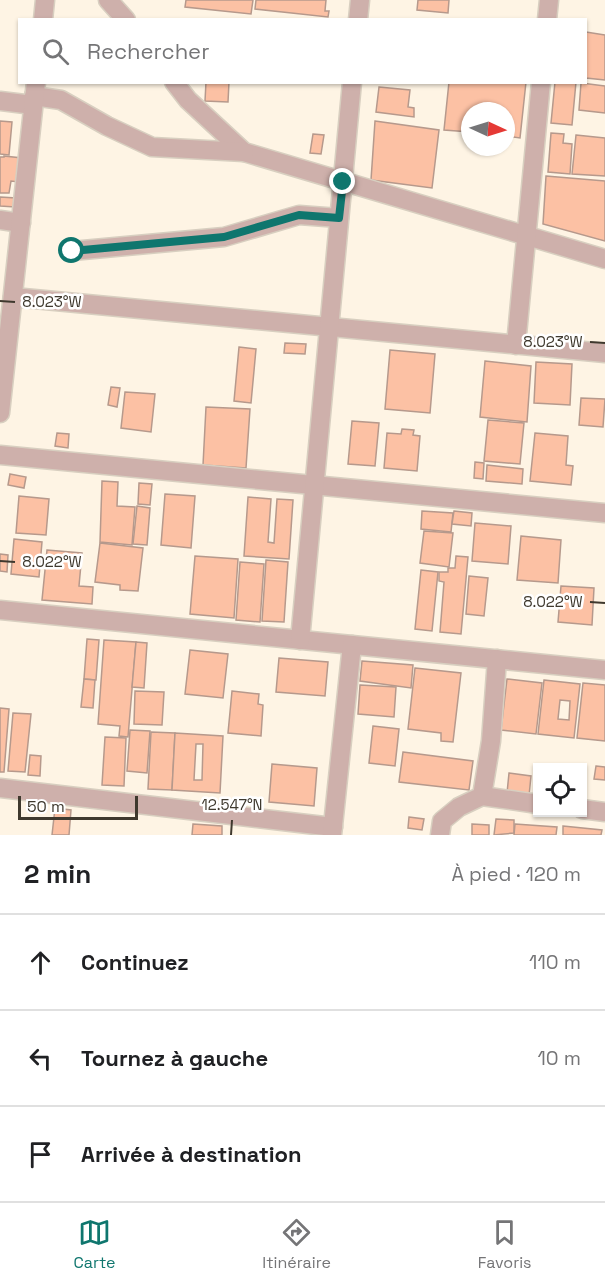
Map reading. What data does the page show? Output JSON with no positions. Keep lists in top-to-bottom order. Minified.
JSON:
{"scale_bar":"50 m","north":"right","page":{"search":"Rechercher","scale":"50 m","heading":["2 min","À pied · 120 m"],"list":[["Continuez","110 m"],["Tournez à gauche","10 m"],"Arrivée à destination"],"nav":["Carte","Itinéraire","Favoris"]},"coordinates":["8.023°W","8.022°W","12.547°N"]}
